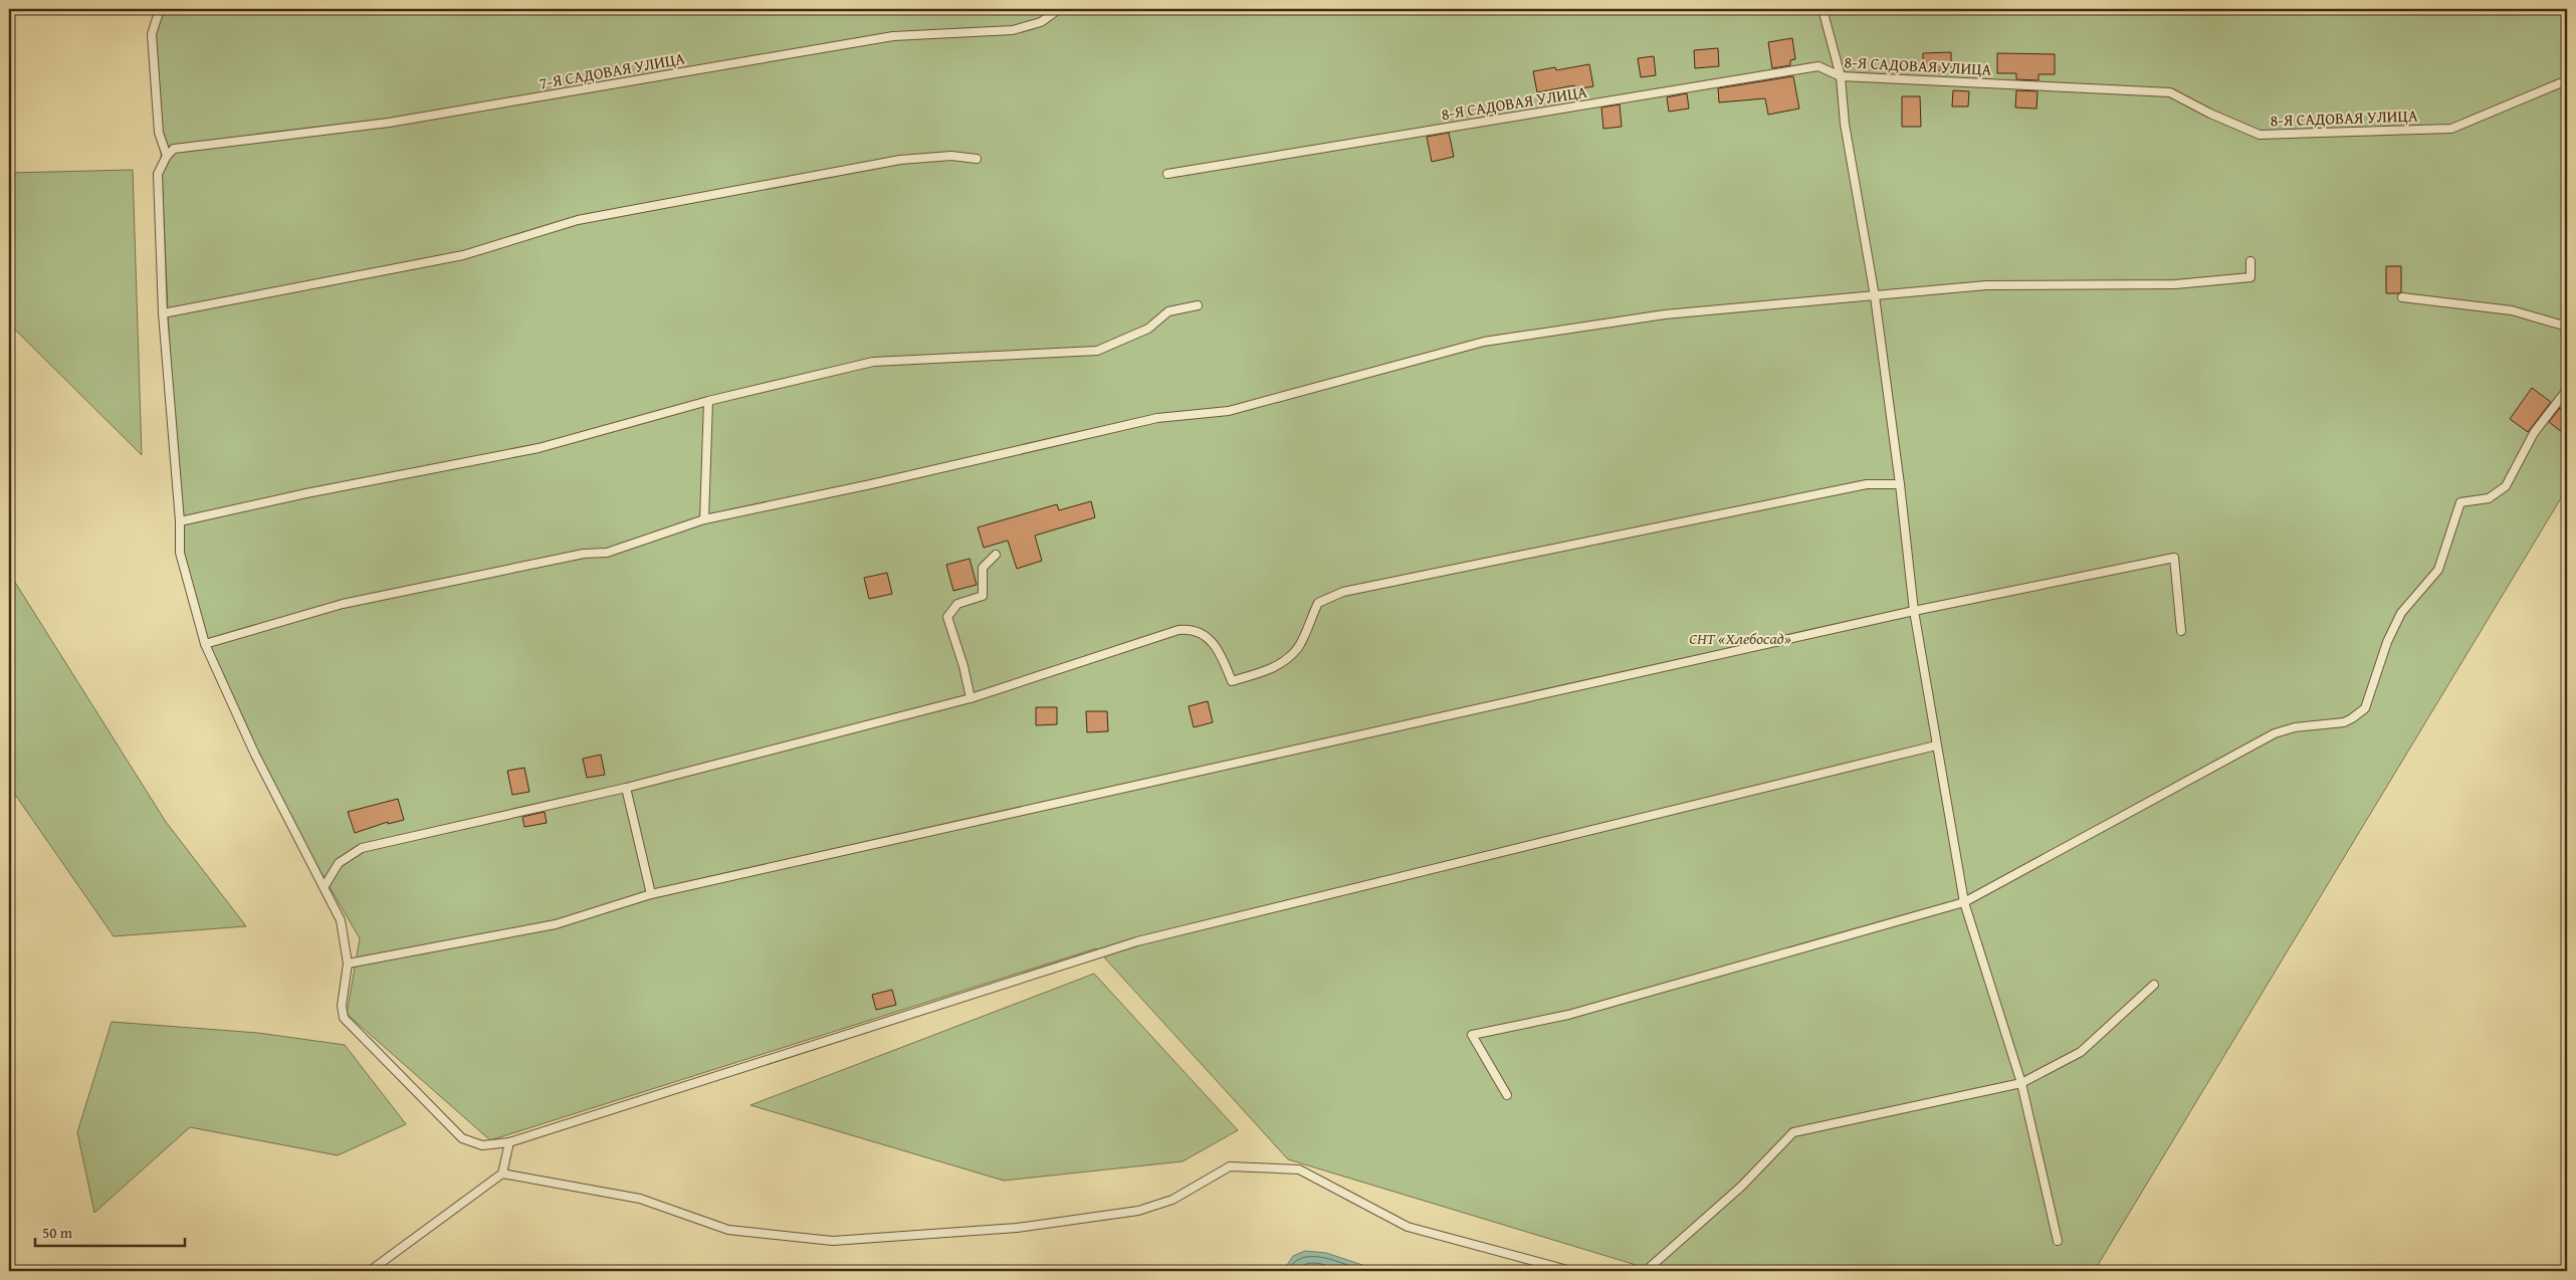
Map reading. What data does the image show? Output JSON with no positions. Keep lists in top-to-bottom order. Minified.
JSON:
{"streets":{"lane":["8-Я САДОВАЯ УЛИЦА","7-Я САДОВАЯ УЛИЦА"]},"parks":["СНТ «Хлебосад»"],"scale_bar":"50 m"}
